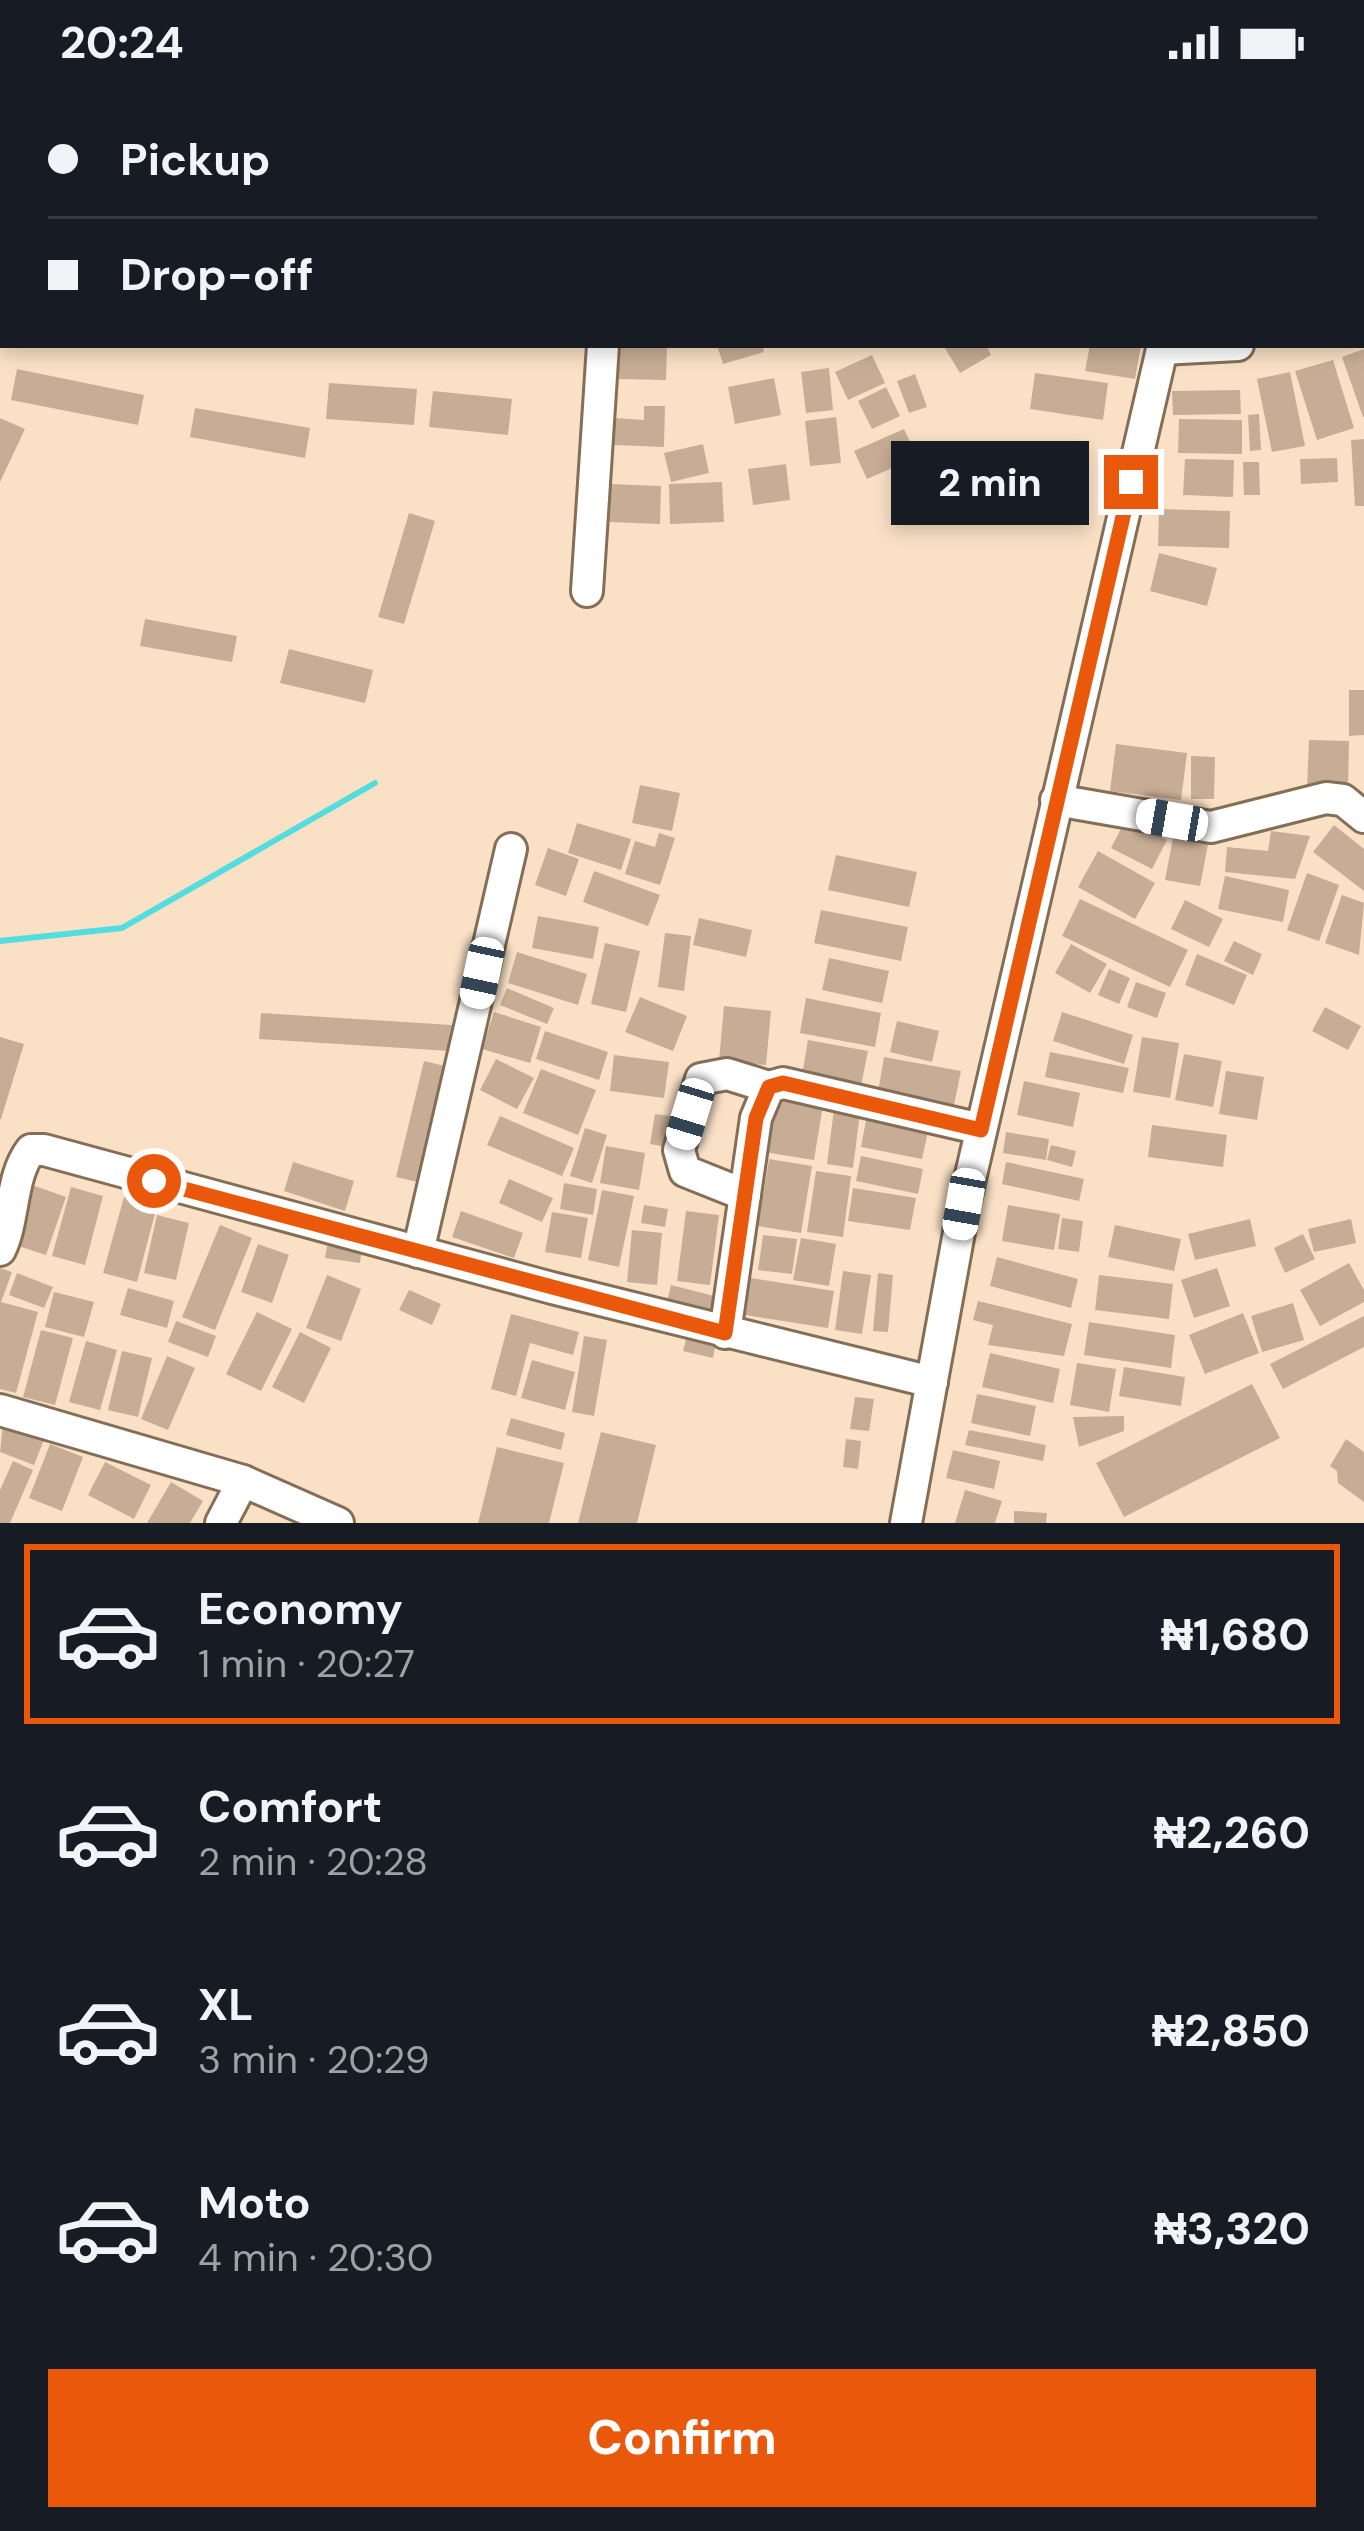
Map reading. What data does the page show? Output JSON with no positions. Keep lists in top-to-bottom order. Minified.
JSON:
{"page":{"status":"20:24","banner":["Pickup","Drop-off"],"bubble":"2 min","list":[{"name":"Economy","note":"1 min · 20:27","value":"₦1,680"},{"name":"Comfort","note":"2 min · 20:28","value":"₦2,260"},{"name":"XL","note":"3 min · 20:29","value":"₦2,850"},{"name":"Moto","note":"4 min · 20:30","value":"₦3,320"}],"buttons":"Confirm"}}
